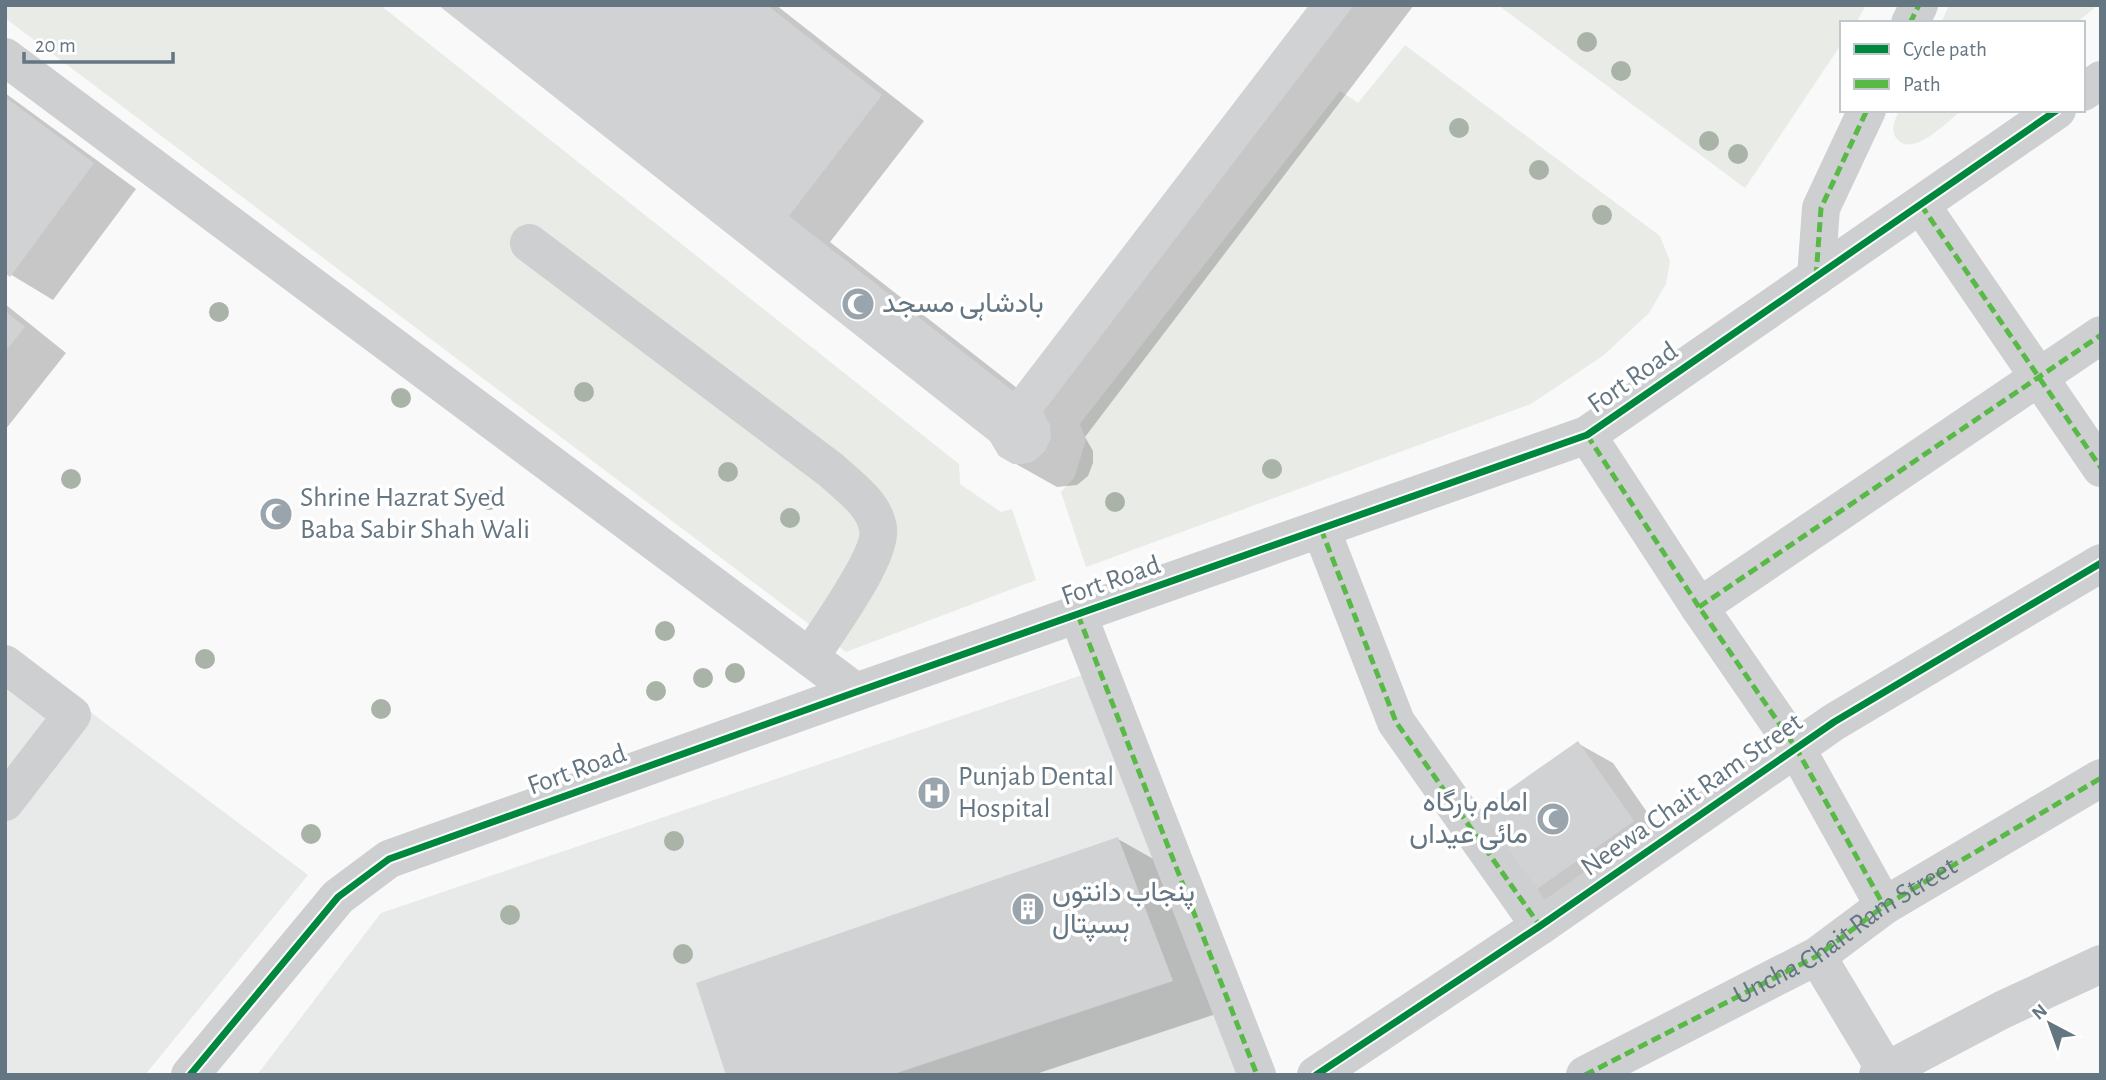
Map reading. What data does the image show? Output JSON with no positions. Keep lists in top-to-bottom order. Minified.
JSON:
{"streets":{"street":["Fort Road","Neewa Chait Ram Street","Uncha Chait Ram Street"]},"places":{"mosque":["بادشاہی مسجد","Shrine Hazrat Syed Baba Sabir Shah Wali","امام بارگاہ مائی عیداں"],"hospital":["Punjab Dental Hospital"],"building":["پنجاب دانتوں ہسپتال"]},"legend":["Cycle path","Path"],"scale_bar":"20 m","north":"top left"}
